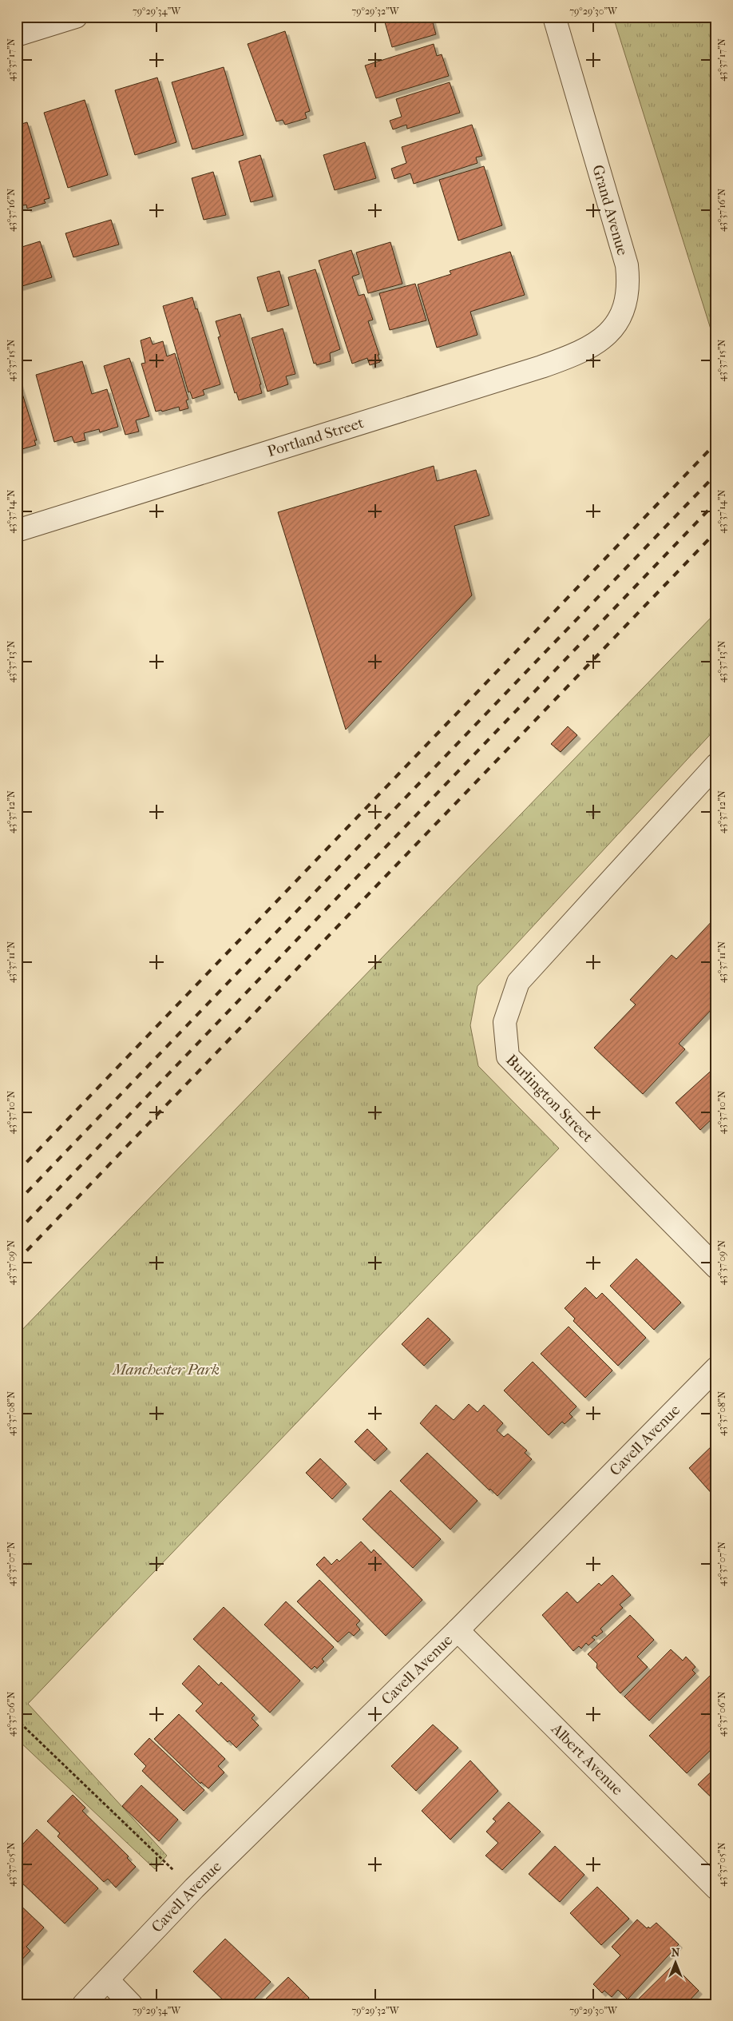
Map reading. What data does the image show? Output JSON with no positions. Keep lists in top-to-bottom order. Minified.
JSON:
{"streets":{"street":["Grand Avenue","Portland Street","Burlington Street","Cavell Avenue","Albert Avenue"]},"crossings":[["Grand Avenue","Portland Street"],["Cavell Avenue","Albert Avenue"]],"parks":["Manchester Park"],"north":"top","coordinates":["79°29'34\"W","79°29'32\"W","79°29'30\"W","43°37'17\"N","43°37'16\"N","43°37'15\"N","43°37'14\"N","43°37'13\"N","43°37'12\"N","43°37'11\"N","43°37'10\"N","43°37'09\"N","43°37'08\"N","43°37'07\"N","43°37'06\"N","43°37'05\"N"]}
